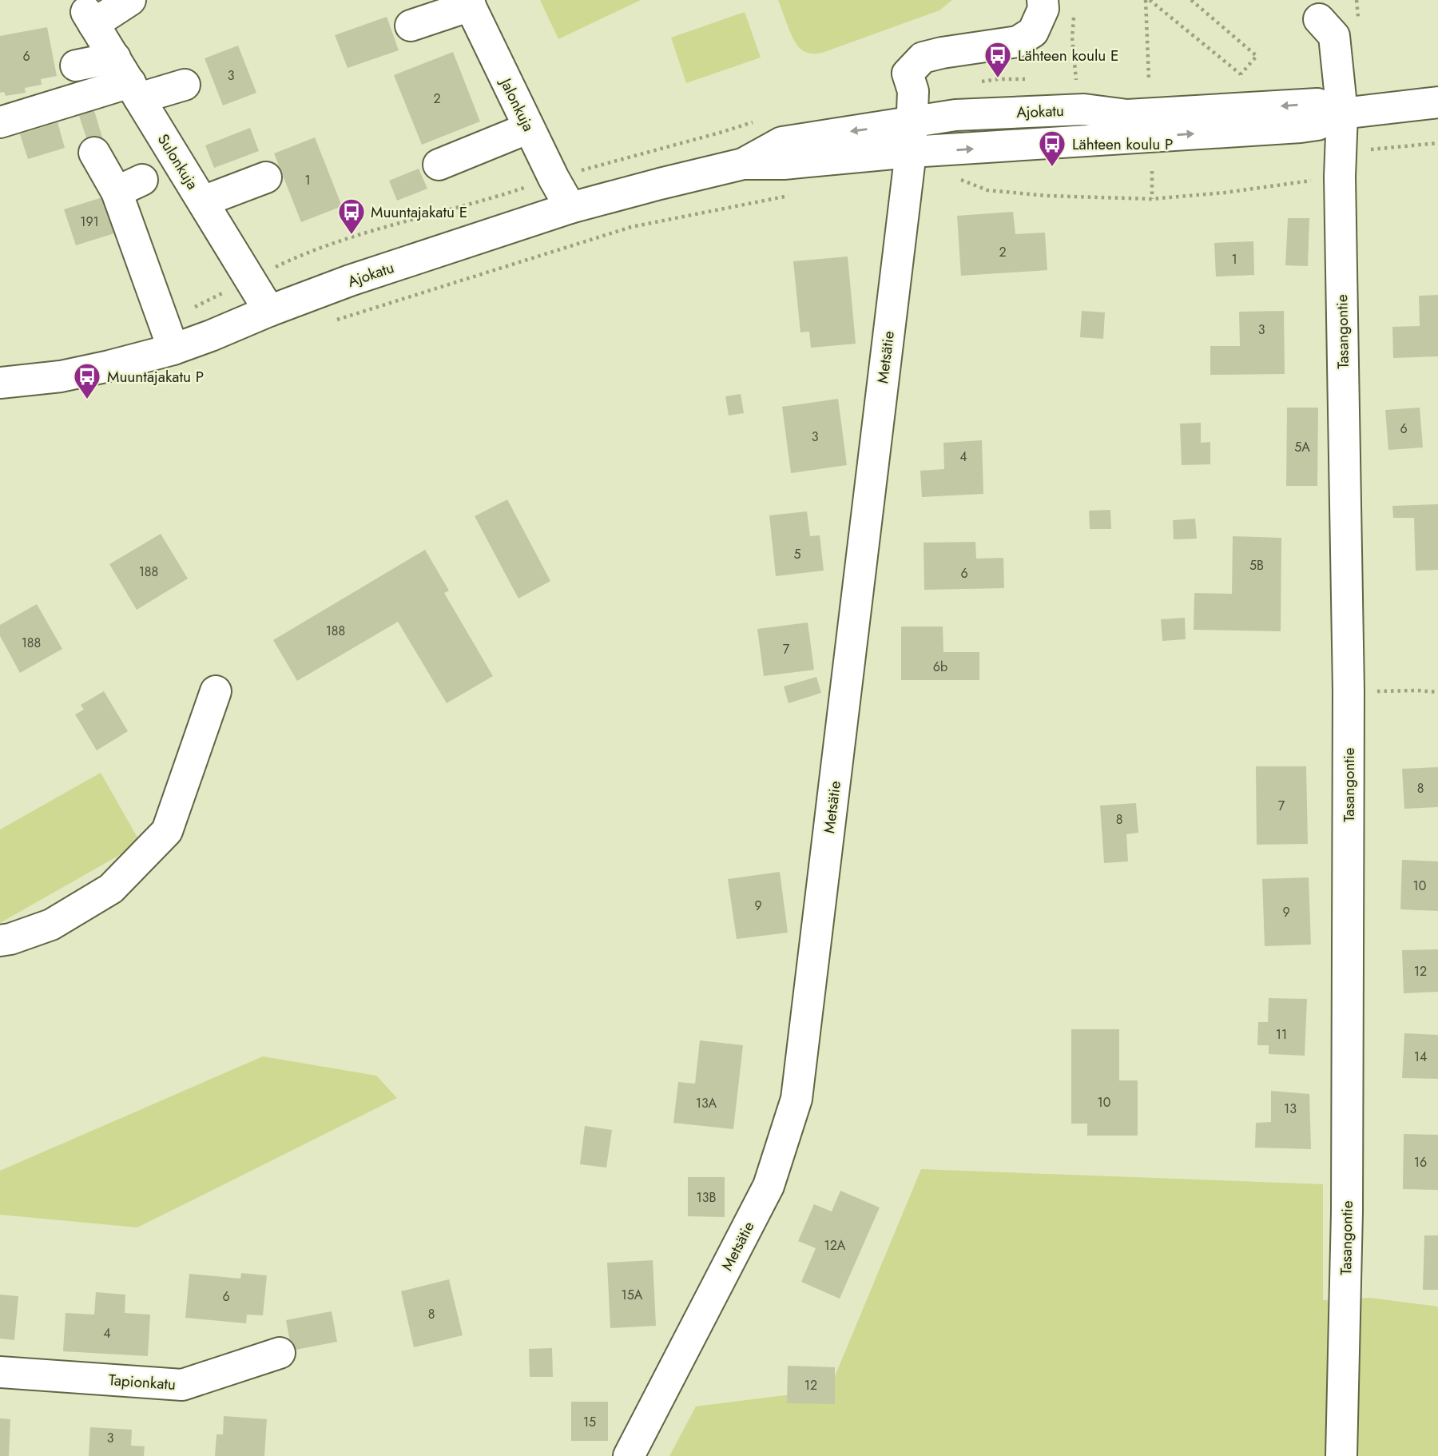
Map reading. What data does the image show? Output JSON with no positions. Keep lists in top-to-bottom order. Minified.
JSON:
{"streets":{"street":["Jalonkuja","Ajokatu","Sulonkuja","Tasangontie","Metsätie","Tapionkatu"]},"crossings":[["Jalonkuja","Ajokatu"],["Ajokatu","Sulonkuja"],["Ajokatu","Tasangontie"],["Ajokatu","Metsätie"]],"places":{"bus stop":["Lähteen koulu E","Lähteen koulu P","Muuntajakatu E","Muuntajakatu P"]},"house_numbers":["6","3","2","1","191","2","1","3","6","3","5A","4","5","5B","188","6","188","188","7","6b","8","7","8","10","9","9","12","11","14","10","13A","13","16","13B","12A","15A","6","8","4","12","15","3"]}
